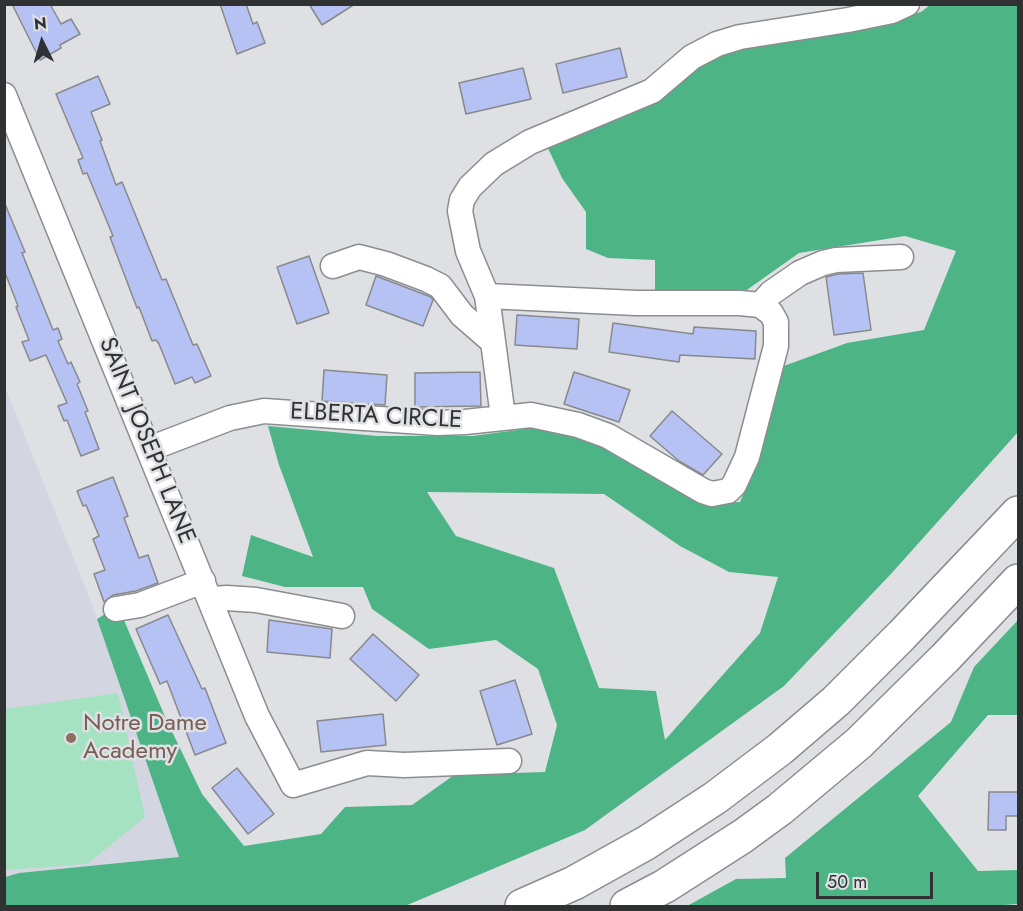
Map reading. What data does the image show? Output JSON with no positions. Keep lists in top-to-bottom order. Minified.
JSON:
{"streets":{"street":["ELBERTA CIRCLE","SAINT JOSEPH LANE"]},"crossings":[["ELBERTA CIRCLE","SAINT JOSEPH LANE"]],"places":["Notre Dame Academy"],"scale_bar":"50 m","north":"top"}
